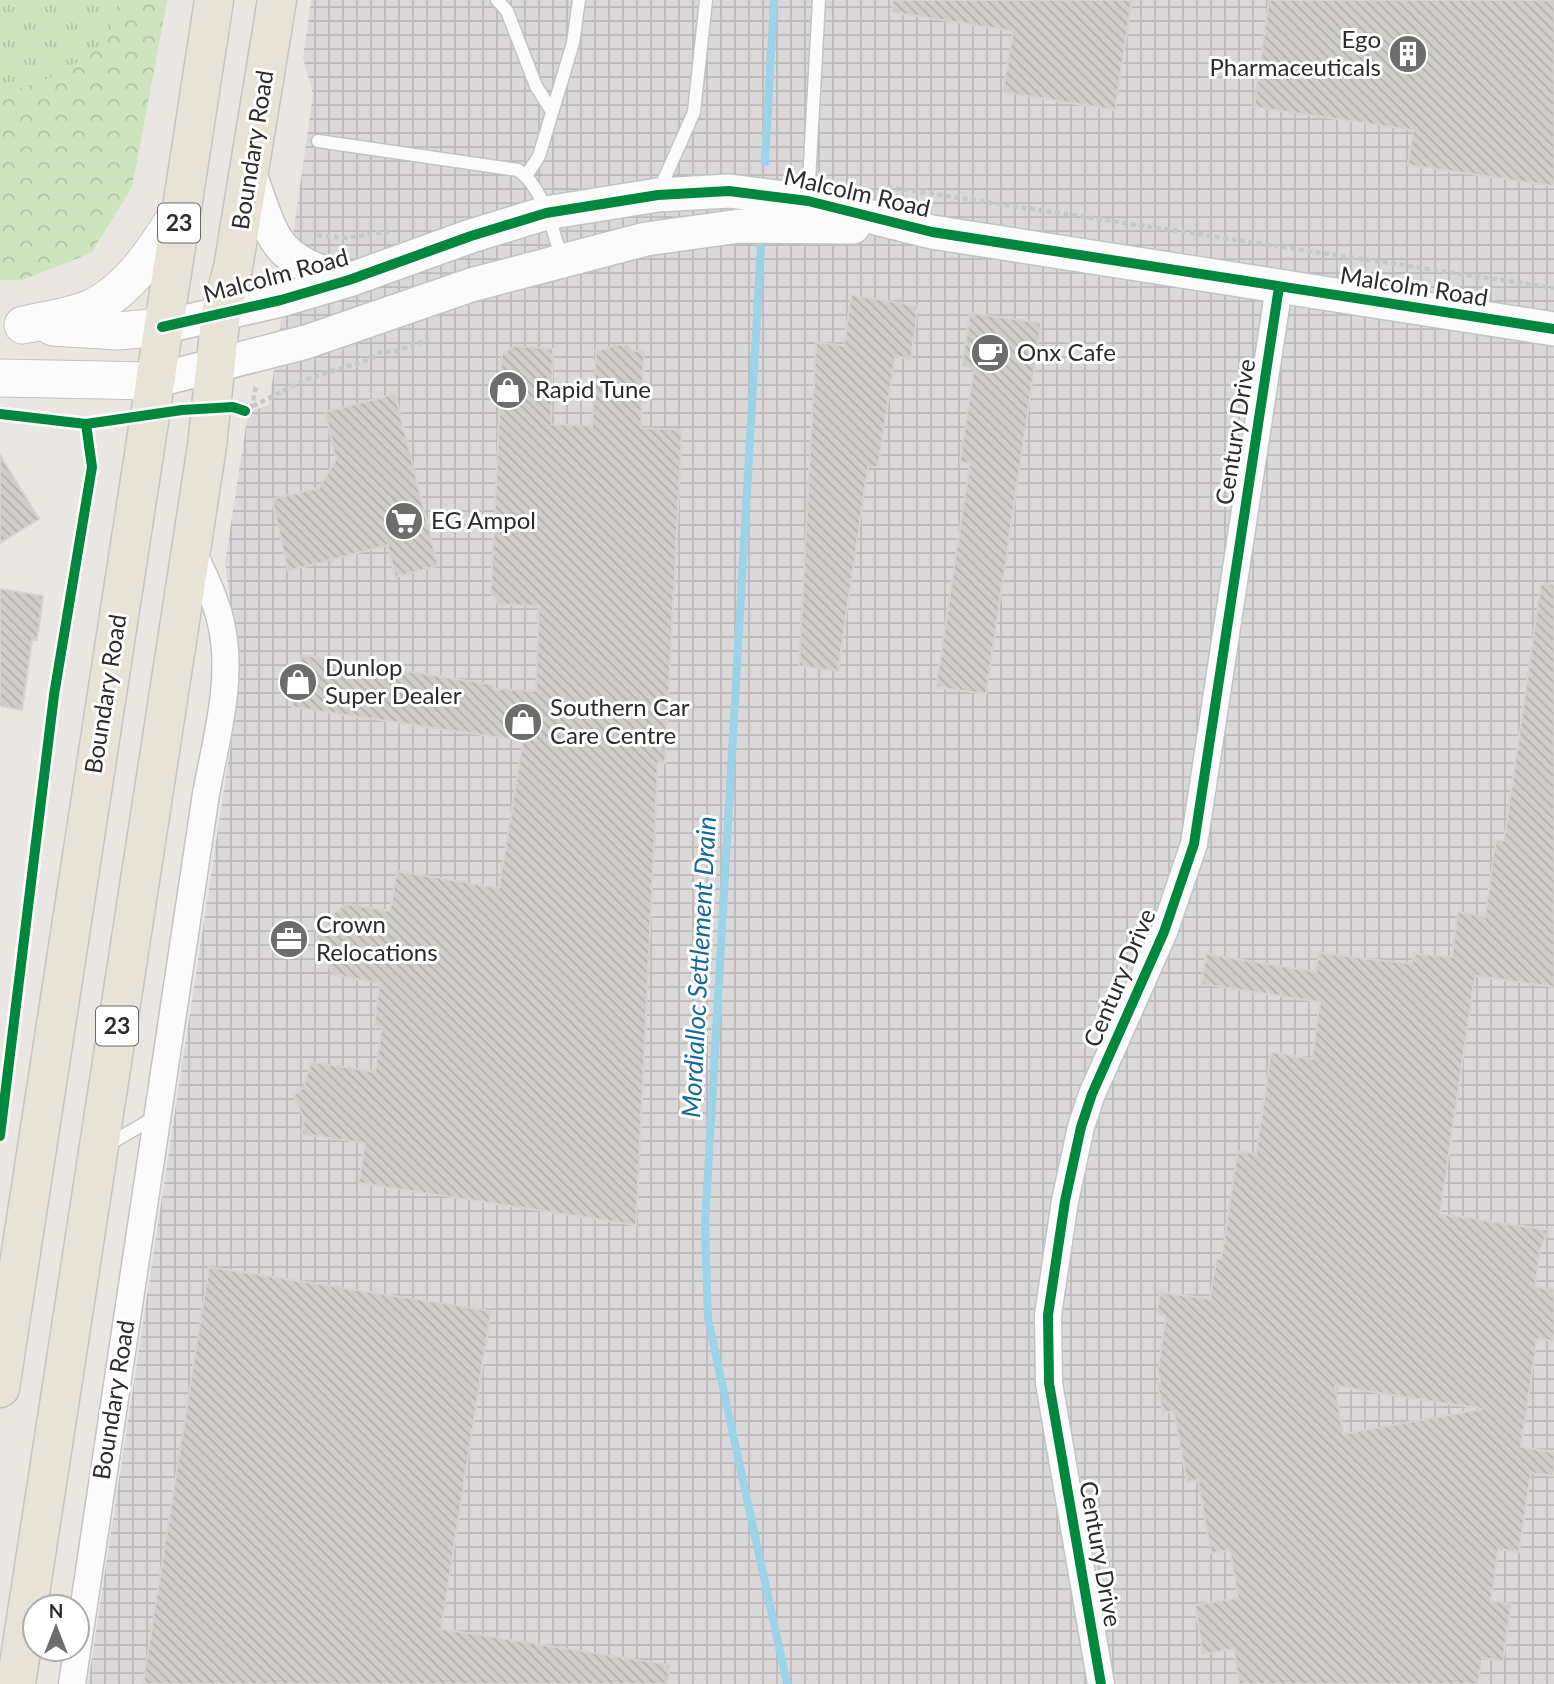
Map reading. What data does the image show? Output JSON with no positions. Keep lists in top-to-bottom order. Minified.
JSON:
{"streets":{"main road":["Boundary Road","23"],"street":["Malcolm Road","Century Drive"]},"crossings":[["Boundary Road","Malcolm Road"],["Malcolm Road","Century Drive"]],"water":["Mordialloc Settlement Drain"],"places":{"building":["Ego Pharmaceuticals"],"cafe":["Onx Cafe"],"shop":["Rapid Tune","Dunlop Super Dealer","Southern Car Care Centre"],"supermarket":["EG Ampol"],"office":["Crown Relocations"]},"north":"top"}
